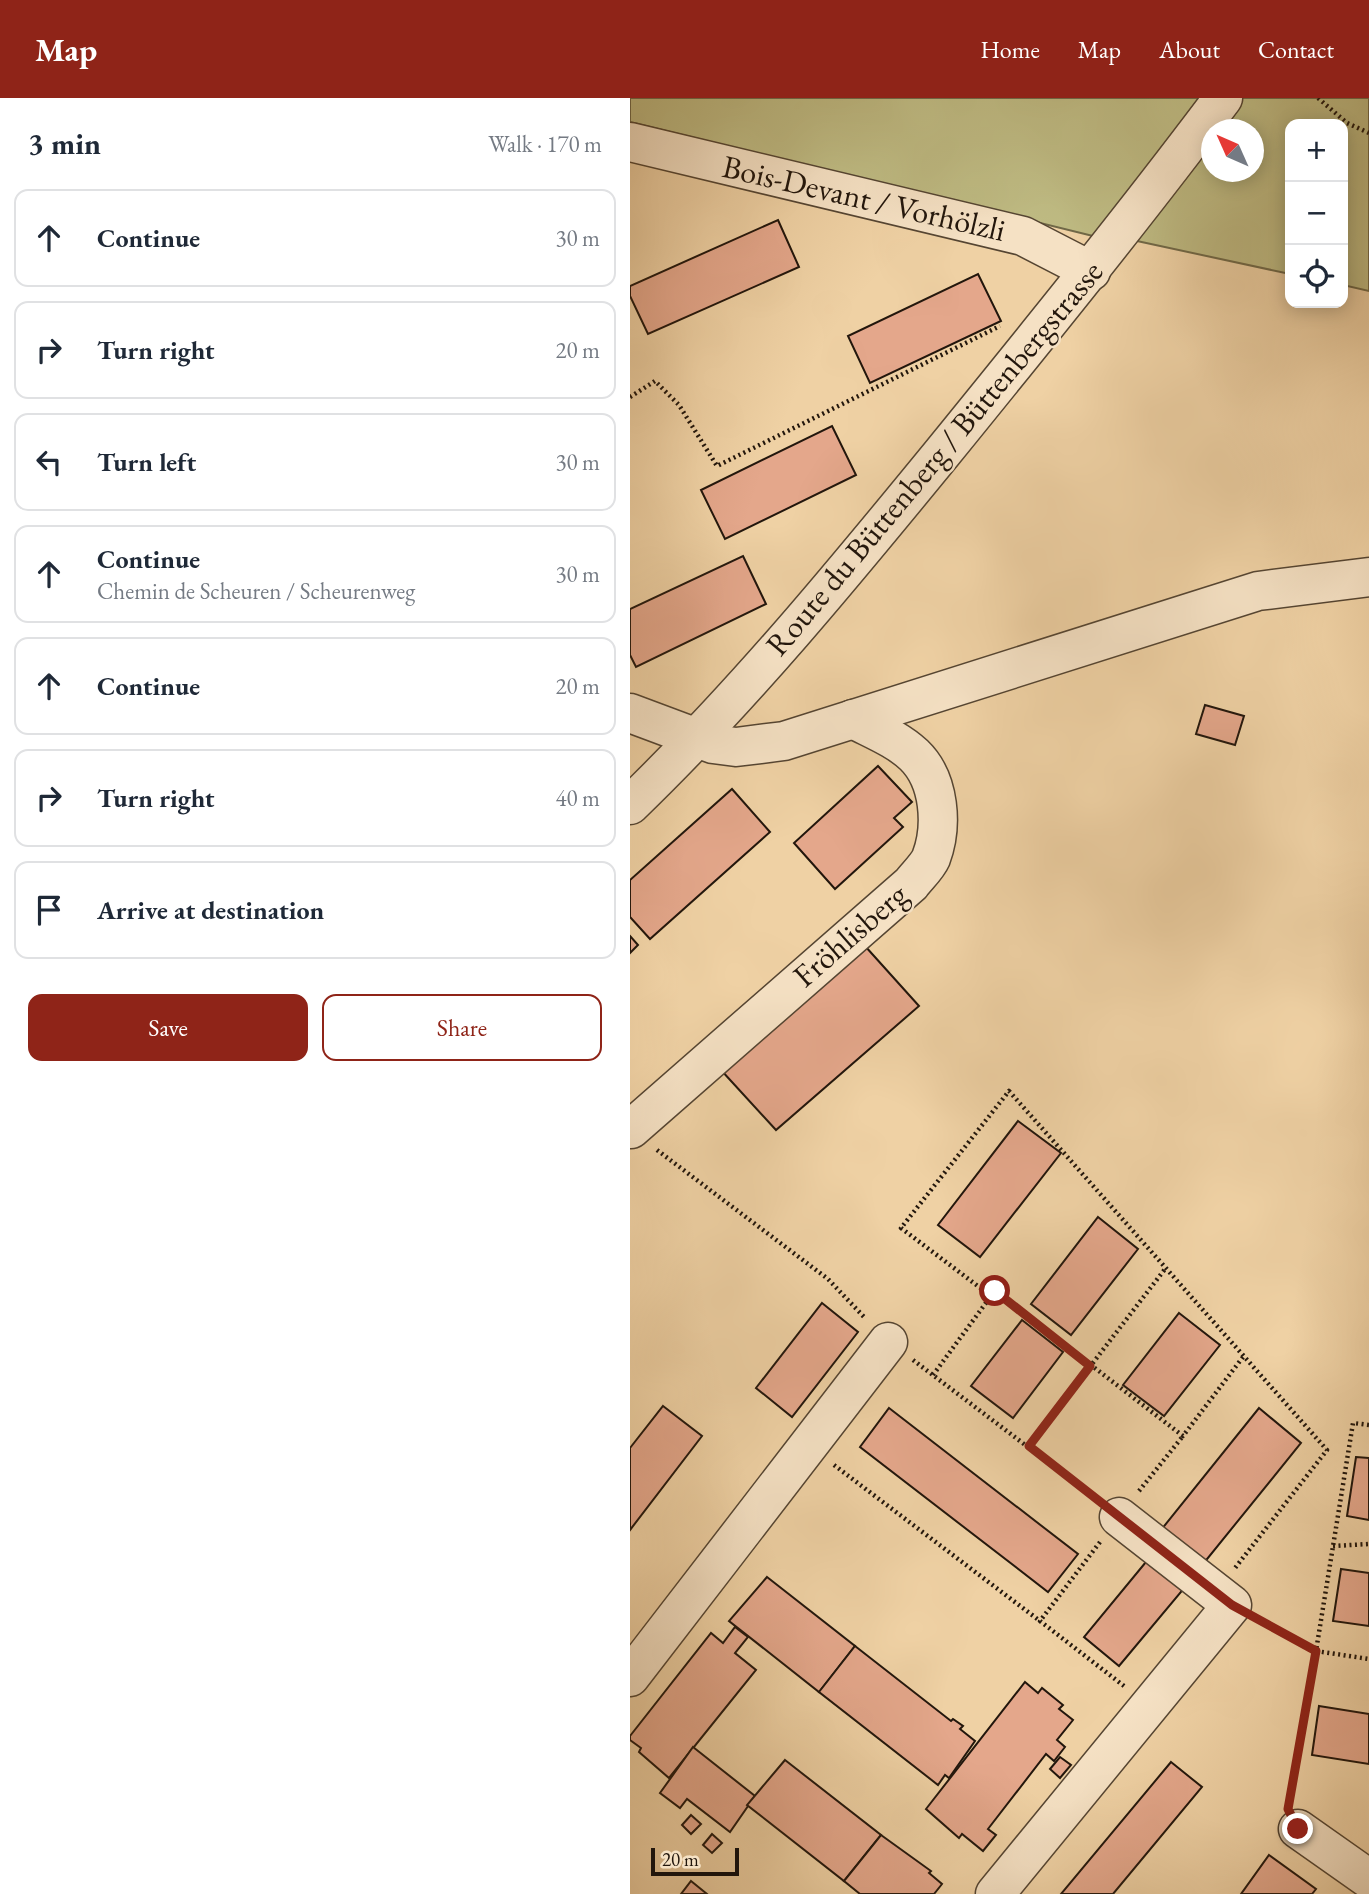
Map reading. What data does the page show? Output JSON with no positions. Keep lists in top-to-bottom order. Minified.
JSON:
{"streets":{"street":["Bois-Devant / Vorhölzli","Route du Büttenberg / Büttenbergstrasse","Fröhlisberg"]},"crossings":[["Bois-Devant / Vorhölzli","Route du Büttenberg / Büttenbergstrasse"]],"scale_bar":"20 m","north":"top left","page":{"header":"Map","nav":["Home","Map","About","Contact"],"heading":["3 min","Walk · 170 m"],"map_buttons":["+","−"],"list":[["Continue","30 m"],["Turn right","20 m"],["Turn left","30 m"],["Continue","Chemin de Scheuren / Scheurenweg","30 m"],["Continue","20 m"],["Turn right","40 m"],"Arrive at destination"],"buttons":["Save","Share"],"scale":"20 m"}}
